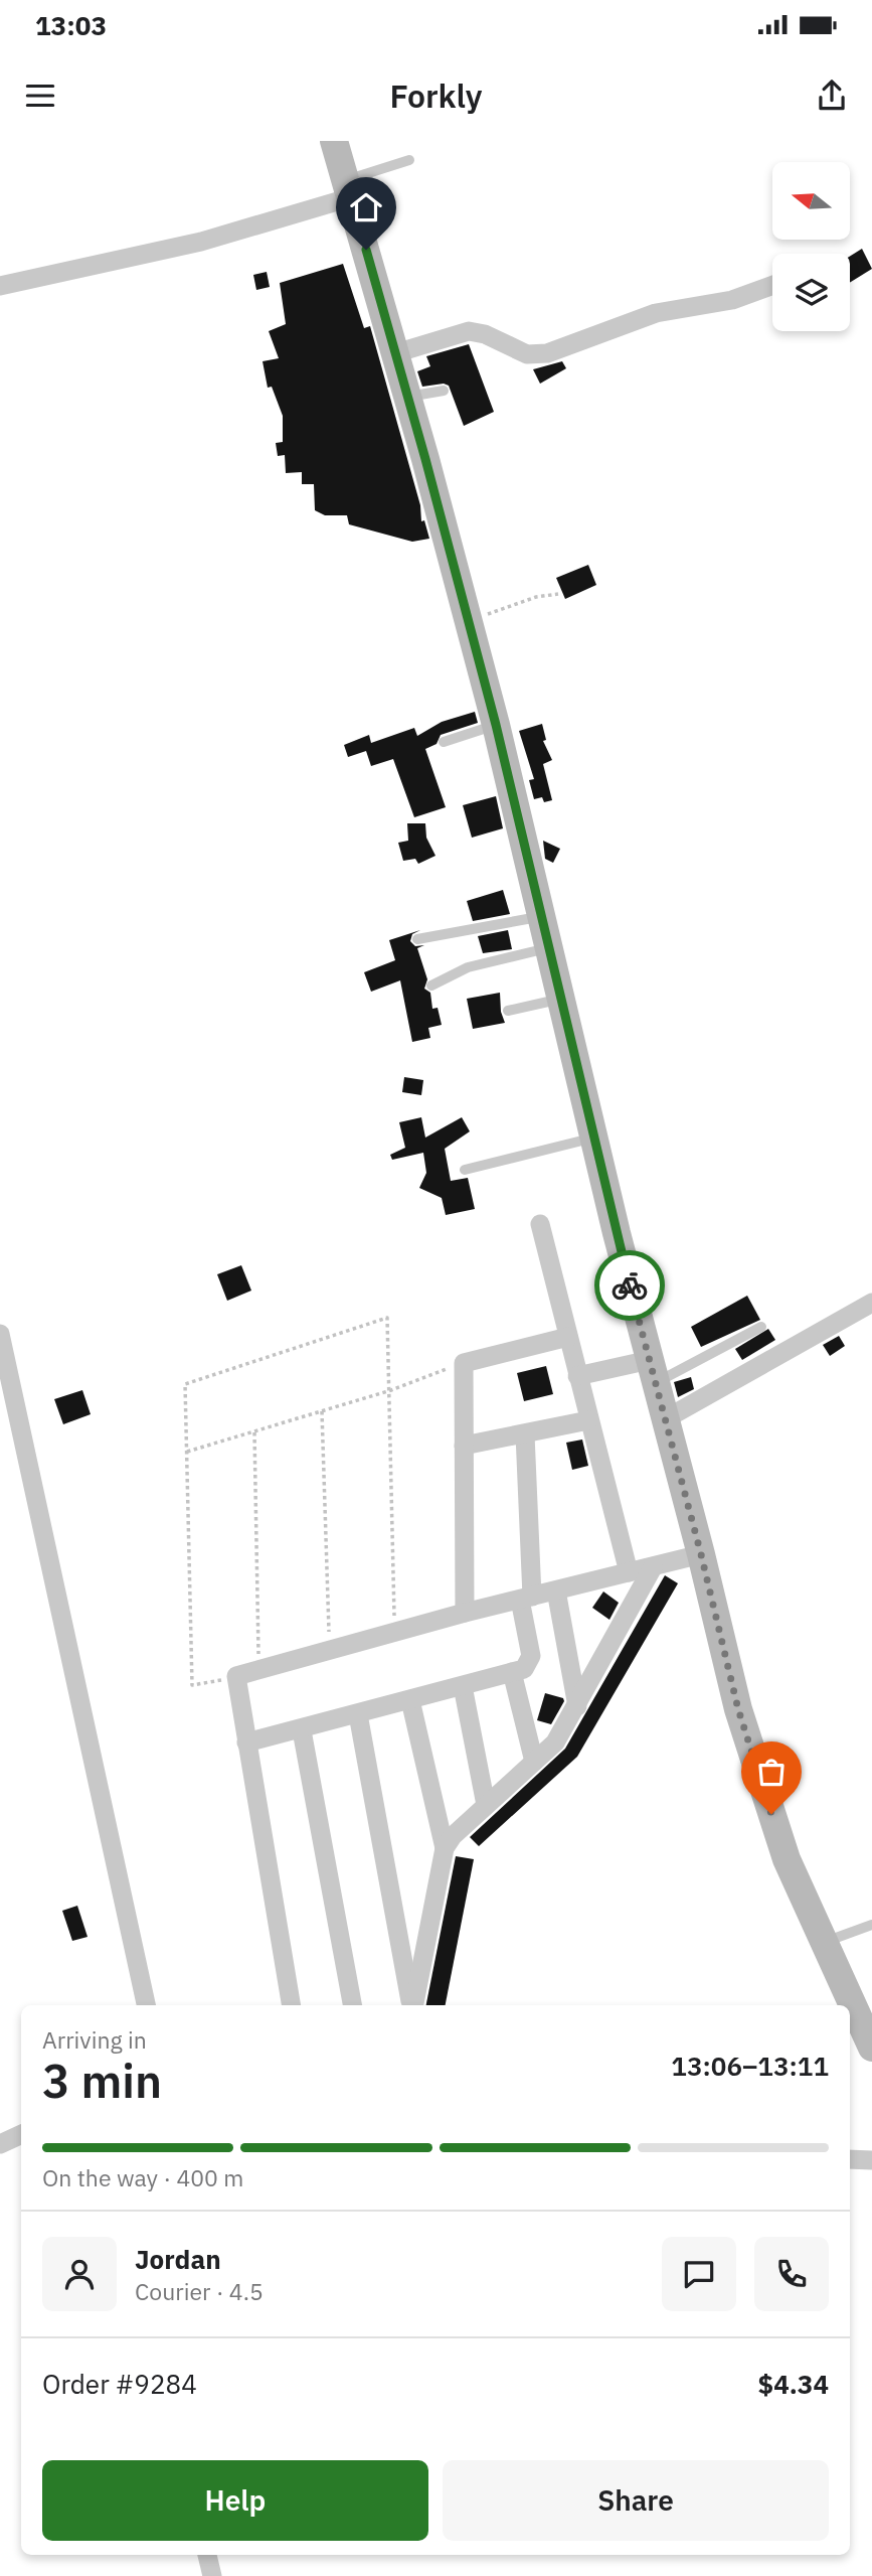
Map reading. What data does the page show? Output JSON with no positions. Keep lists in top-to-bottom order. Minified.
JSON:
{"north":"left","page":{"status":"13:03","header":"Forkly","heading":["3 min","Arriving in","13:06–13:11"],"panel":["Jordan","Courier · 4.5","Order #9284","$4.34"],"bar":"On the way · 400 m","buttons":["Help","Share"]}}
